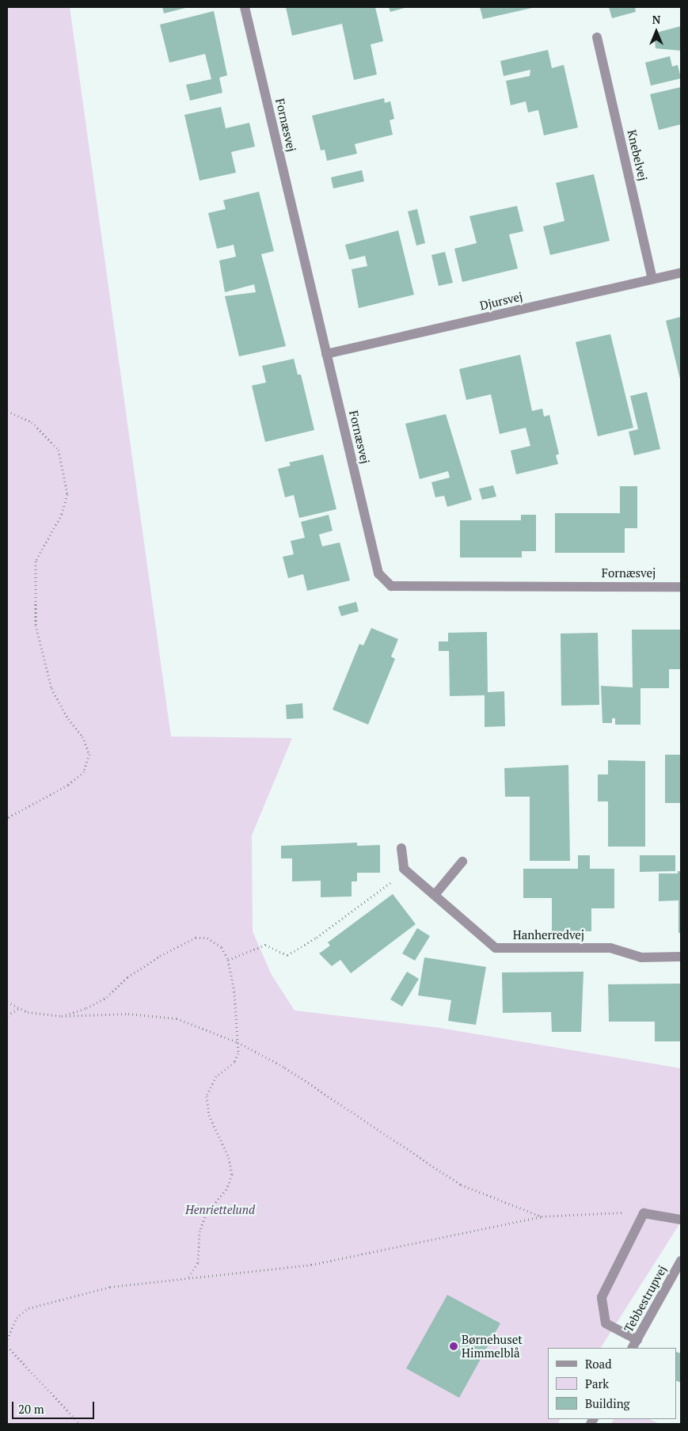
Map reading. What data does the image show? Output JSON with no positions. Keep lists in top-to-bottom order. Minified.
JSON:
{"streets":{"street":["Fornæsvej","Knebelvej","Djursvej","Hanherredvej","Tebbestrupvej"]},"crossings":[["Fornæsvej","Djursvej"],["Knebelvej","Djursvej"]],"parks":["Henriettelund"],"places":["Børnehuset Himmelblå"],"legend":["Road","Park","Building"],"scale_bar":"20 m","north":"top"}
